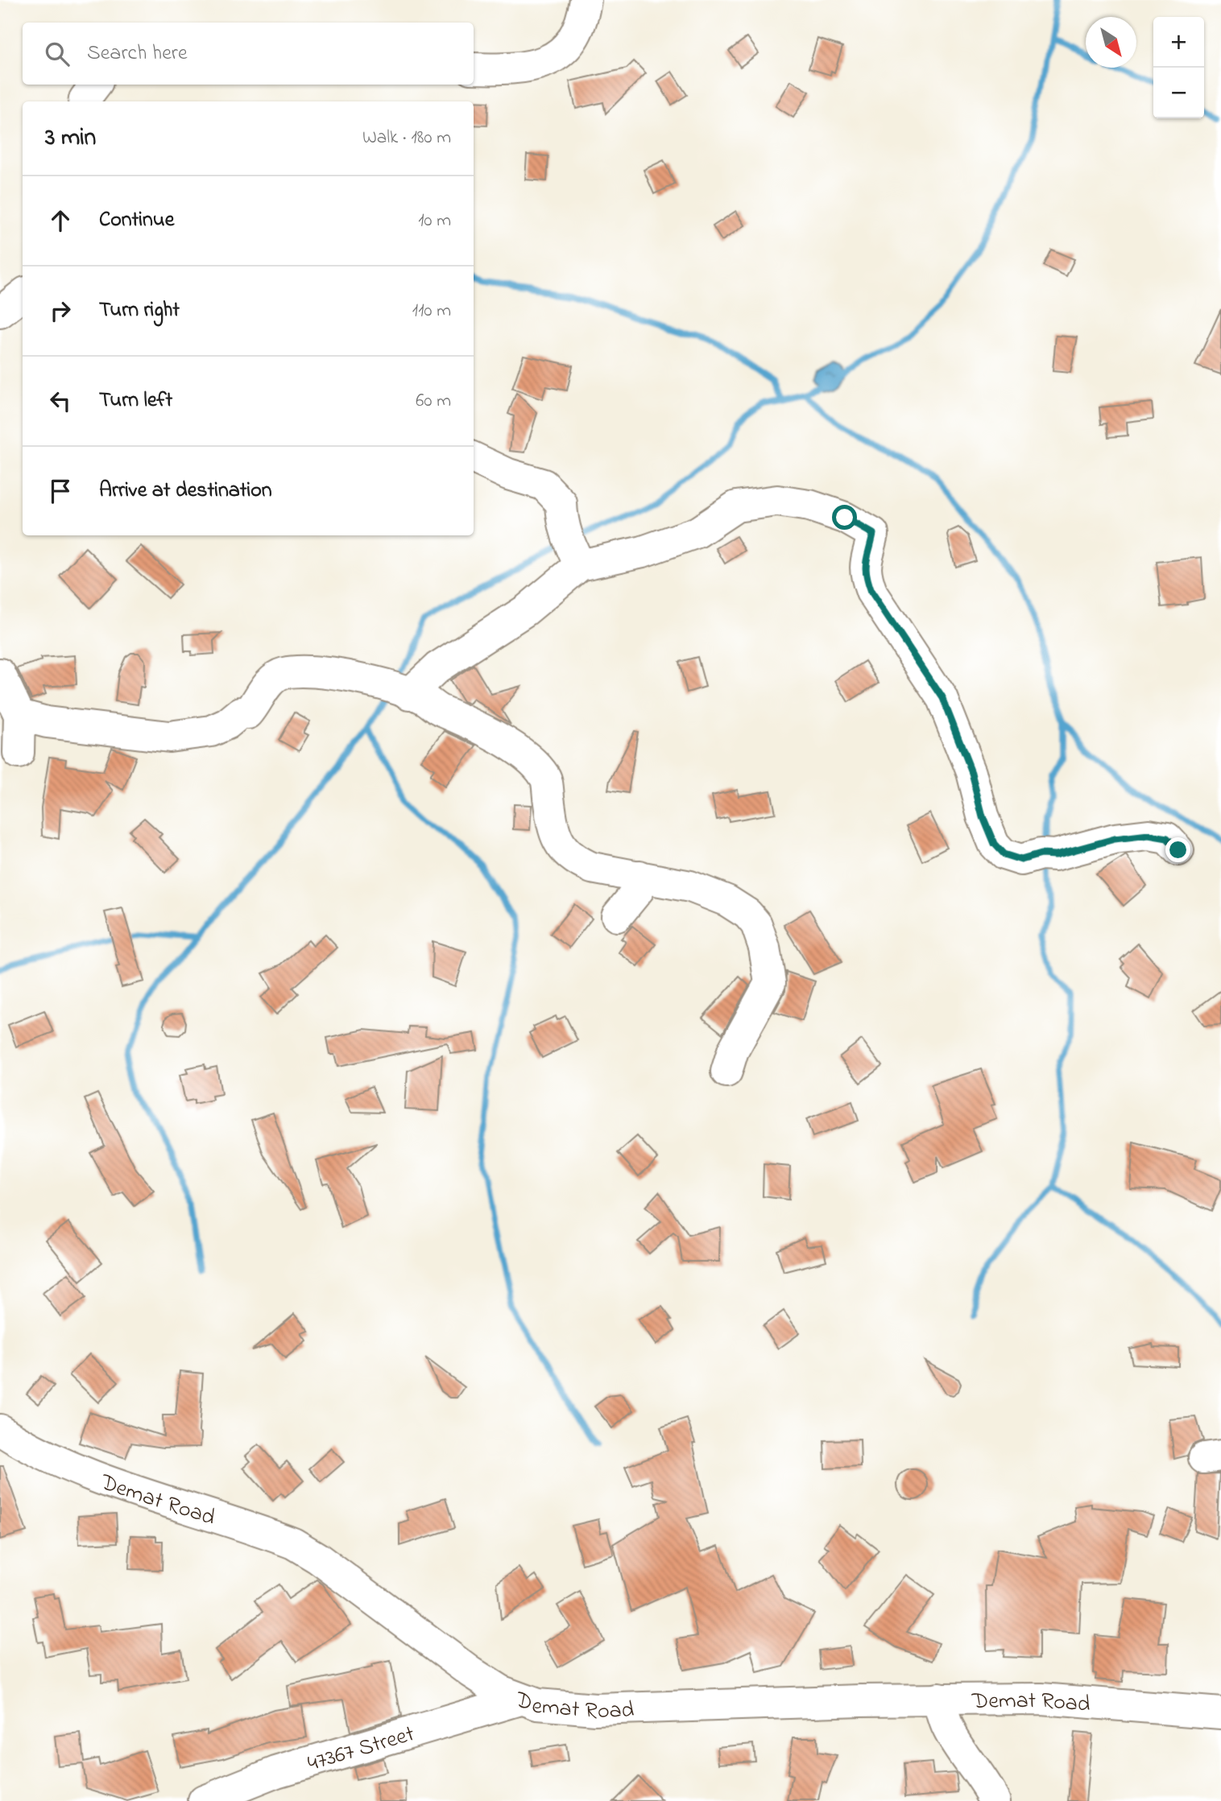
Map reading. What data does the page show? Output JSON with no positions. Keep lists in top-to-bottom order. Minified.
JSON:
{"streets":{"street":["Demat Road","47367 Street"]},"crossings":[["Demat Road","47367 Street"]],"north":"bottom right","page":{"map_buttons":["+","−"],"search":"Search here","heading":["3 min","Walk · 180 m"],"list":[["Continue","10 m"],["Turn right","110 m"],["Turn left","60 m"],"Arrive at destination"]}}
